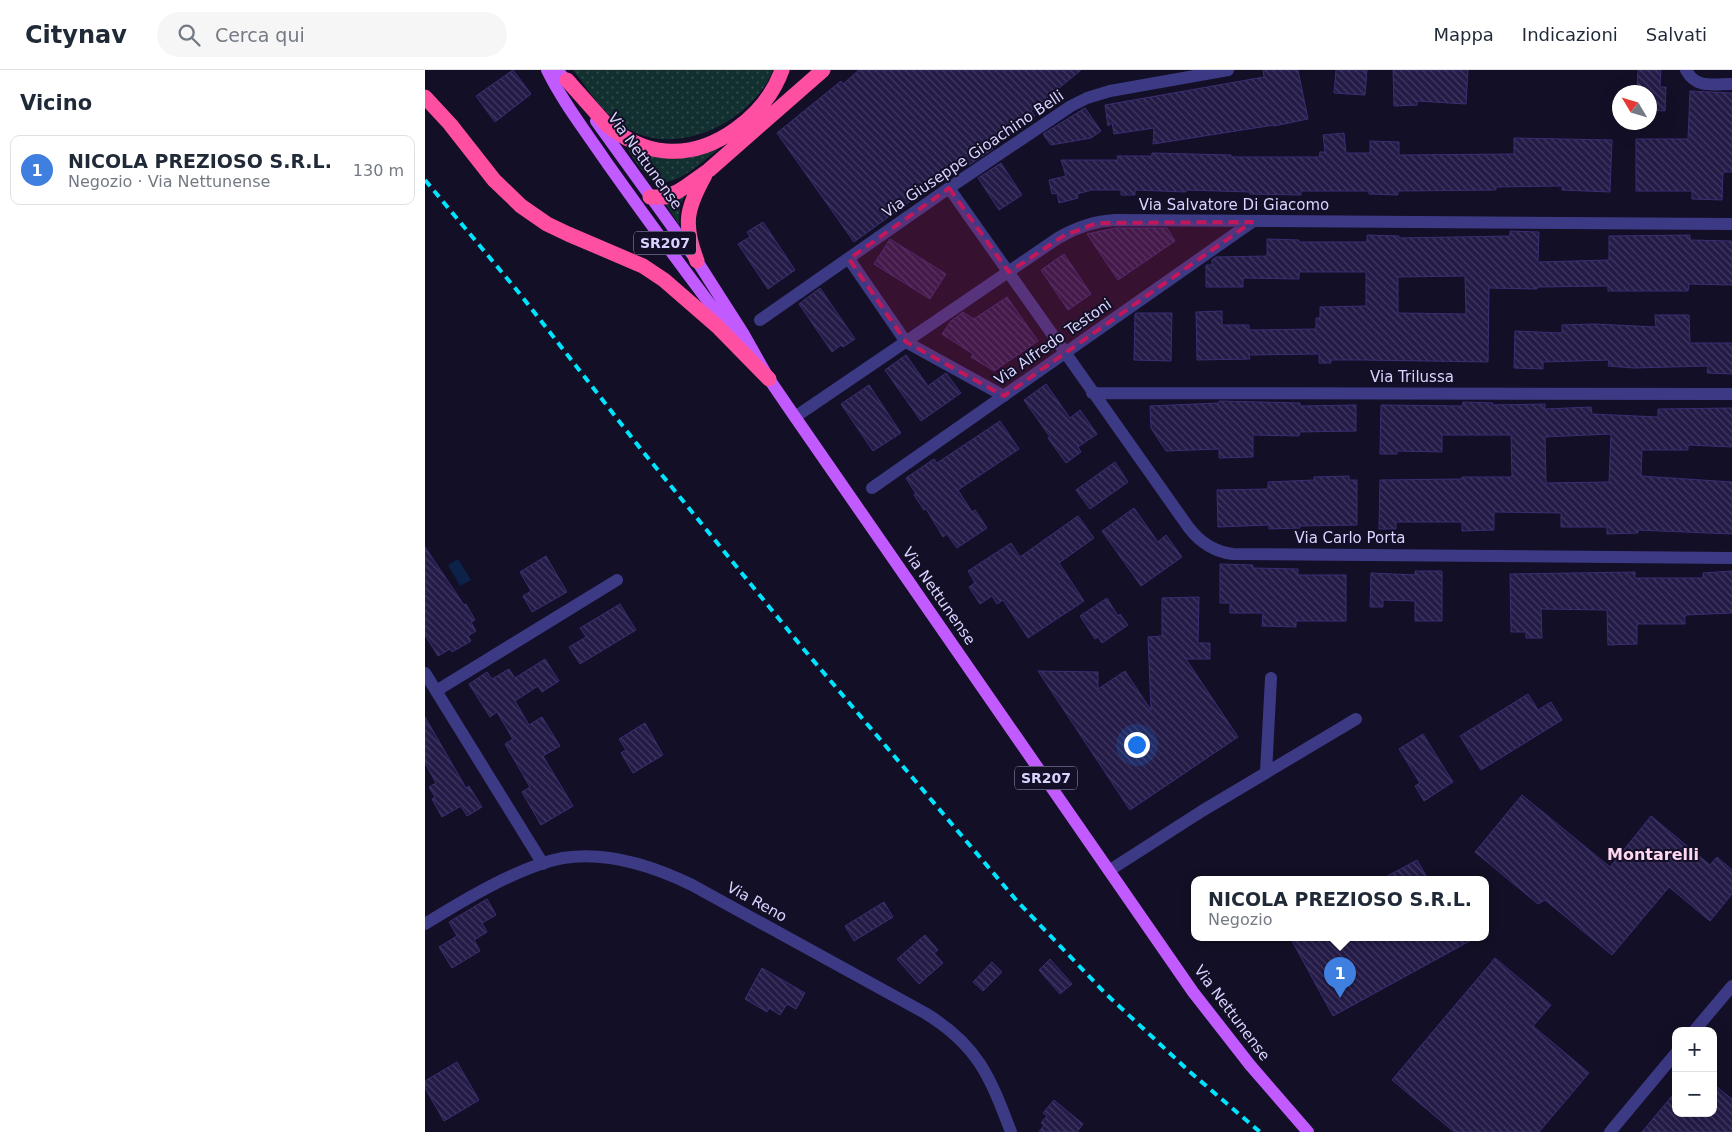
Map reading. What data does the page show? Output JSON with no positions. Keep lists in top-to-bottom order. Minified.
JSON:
{"streets":{"main road":["Via Nettunense","SR207"],"street":["Via Giuseppe Gioachino Belli","Via Salvatore Di Giacomo","Via Alfredo Testoni","Via Trilussa","Via Carlo Porta","Via Reno"]},"crossings":[["Via Giuseppe Gioachino Belli","Via Carlo Porta"],["Via Nettunense","Via Salvatore Di Giacomo"],["Via Nettunense","SR207"],["Via Salvatore Di Giacomo","Via Alfredo Testoni"],["Via Salvatore Di Giacomo","Via Carlo Porta"],["Via Alfredo Testoni","Via Carlo Porta"],["Via Trilussa","Via Carlo Porta"]],"districts":["Montarelli"],"north":"top left","page":{"header":"Citynav","search":"Cerca qui","nav":["Mappa","Indicazioni","Salvati"],"heading":"Vicino","list":[{"mark":"1","name":"NICOLA PREZIOSO S.R.L.","note":"Negozio · Via Nettunense","value":"130 m"}],"popup":["NICOLA PREZIOSO S.R.L.","Negozio"],"pins":"1","map_buttons":["+","−"]}}
